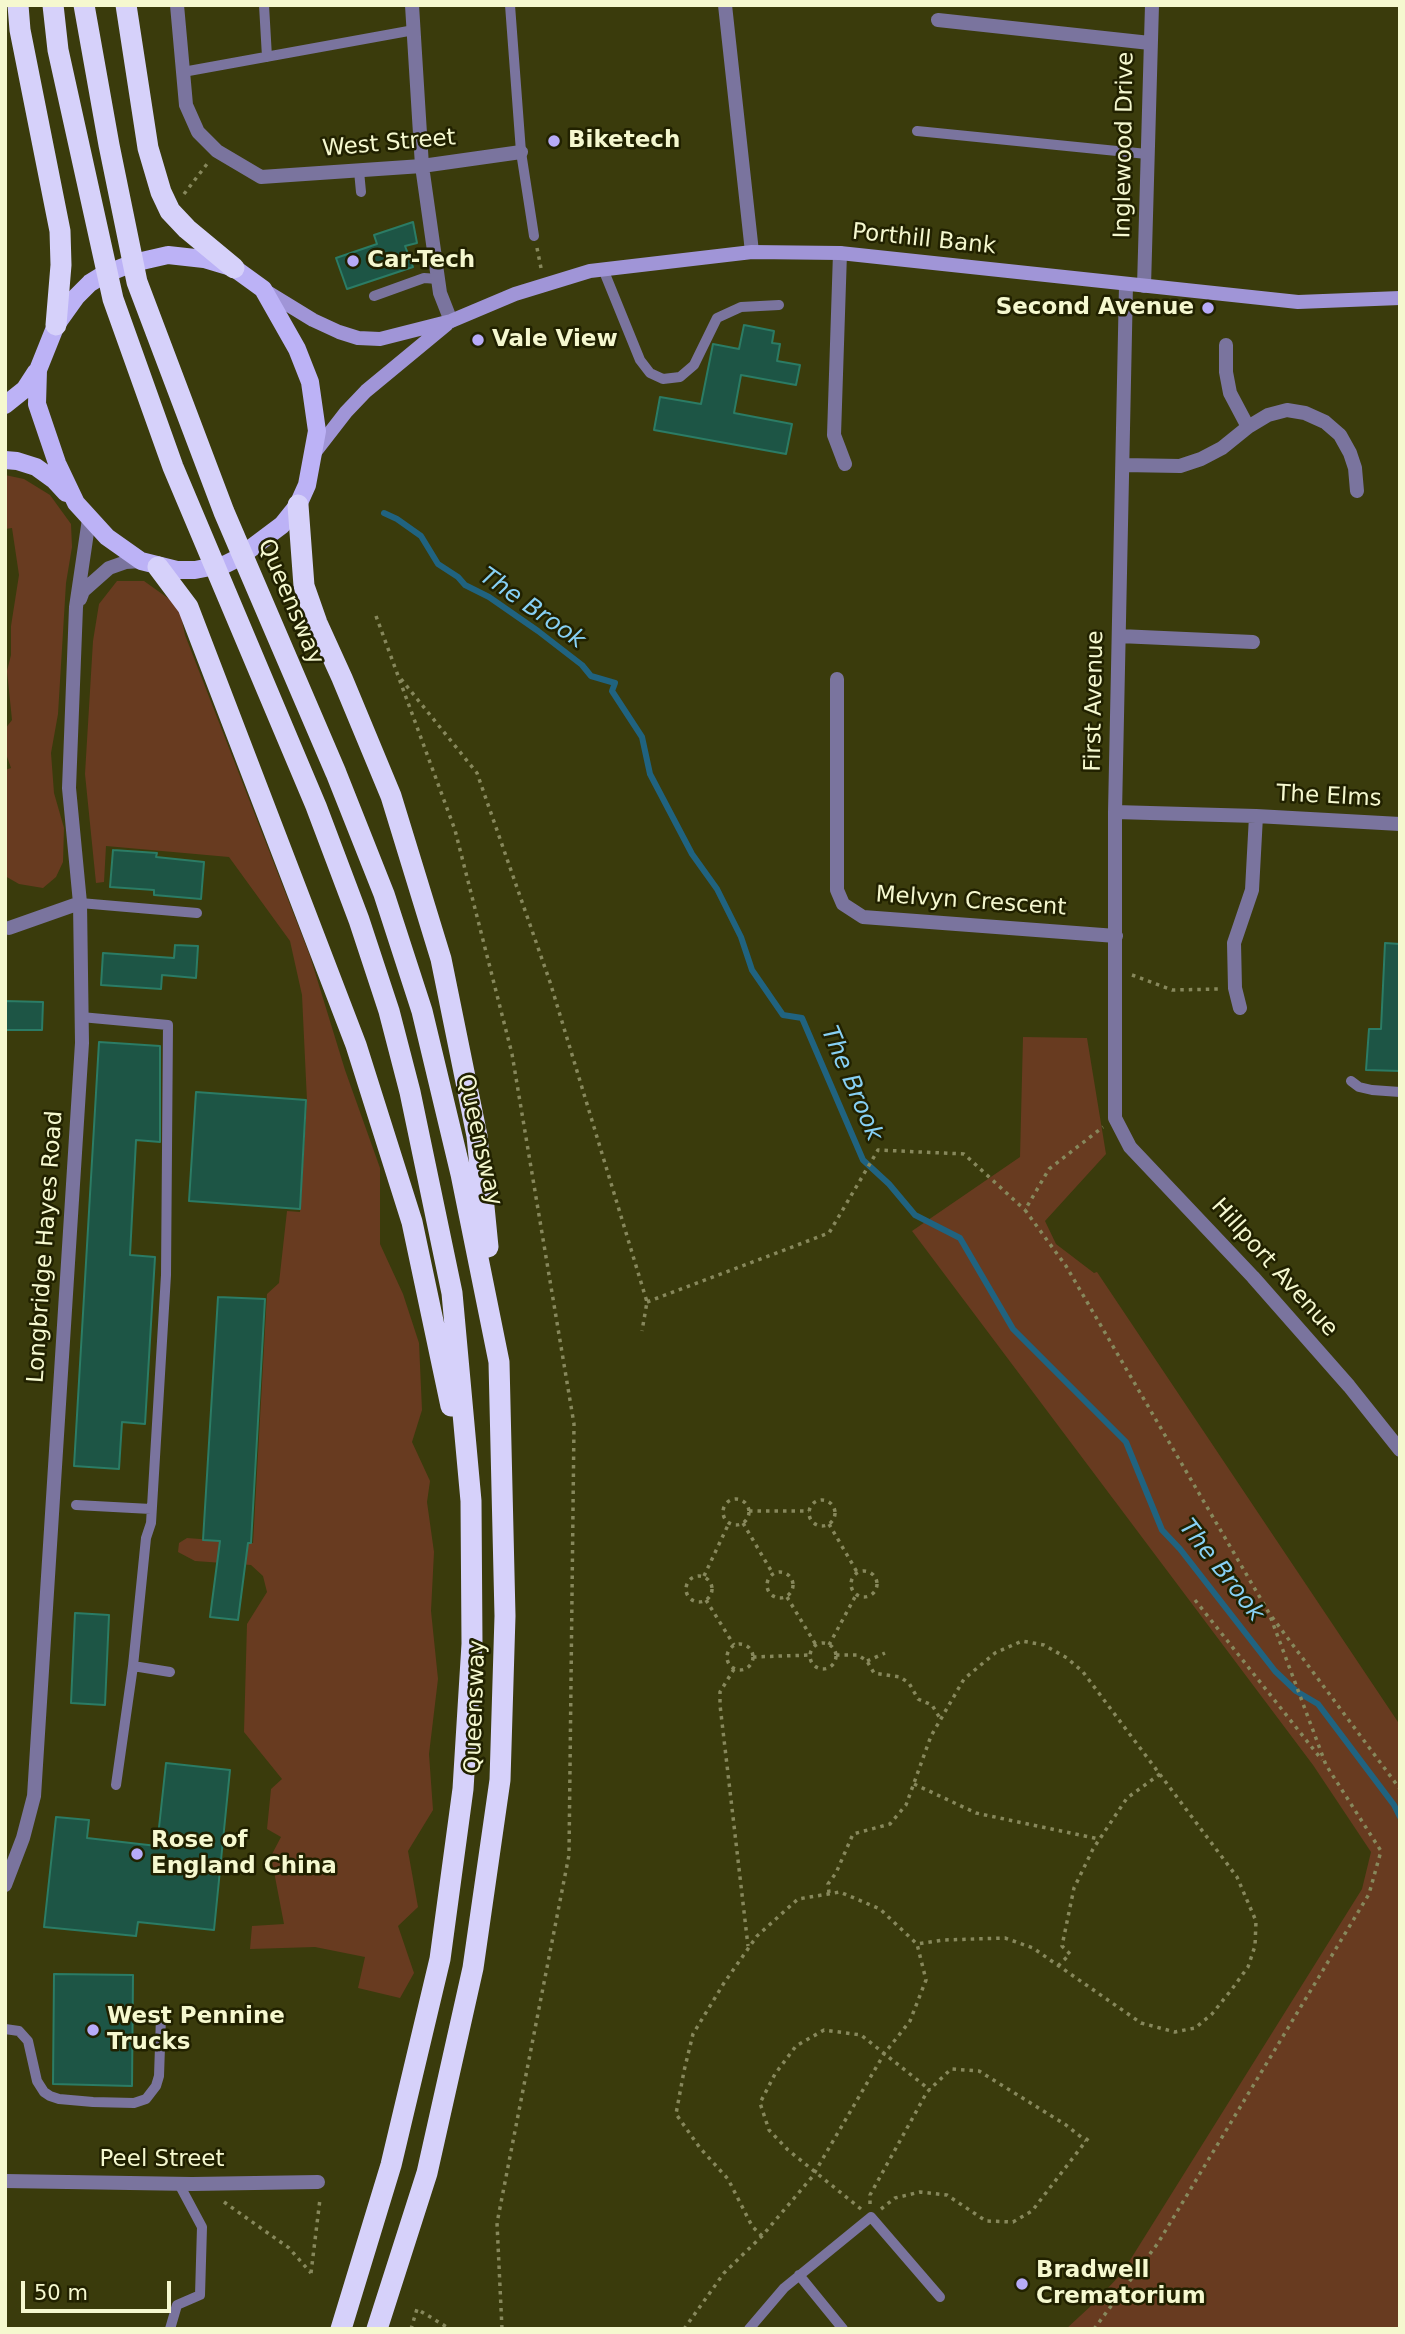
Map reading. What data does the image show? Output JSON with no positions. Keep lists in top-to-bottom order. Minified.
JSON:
{"streets":{"highway":["Queensway"],"main road":["Porthill Bank"],"street":["West Street","Inglewood Drive","First Avenue","The Elms","Melvyn Crescent","Longbridge Hayes Road","Hillport Avenue","Peel Street"]},"crossings":[["Inglewood Drive","Porthill Bank"],["Porthill Bank","First Avenue"],["First Avenue","The Elms"],["First Avenue","Melvyn Crescent"],["First Avenue","Hillport Avenue"]],"water":["The Brook"],"places":["Biketech","Car-Tech","Second Avenue","Vale View","Rose of England China","West Pennine Trucks","Bradwell Crematorium"],"scale_bar":"50 m"}
